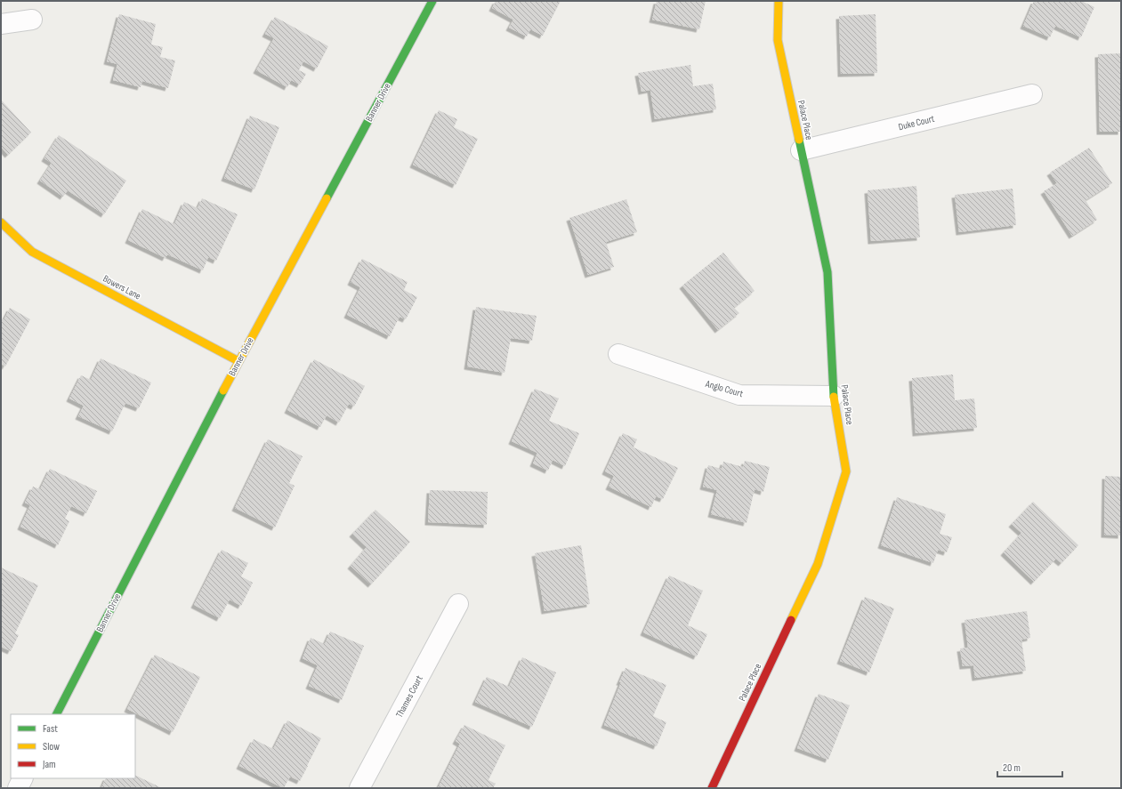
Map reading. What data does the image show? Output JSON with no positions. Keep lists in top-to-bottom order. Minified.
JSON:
{"streets":{"street":["Banner Drive","Palace Place","Duke Court","Bowers Lane","Anglo Court","Thames Court"]},"crossings":[["Banner Drive","Bowers Lane"],["Palace Place","Duke Court"],["Palace Place","Anglo Court"]],"legend":["Fast","Slow","Jam"],"scale_bar":"20 m"}
